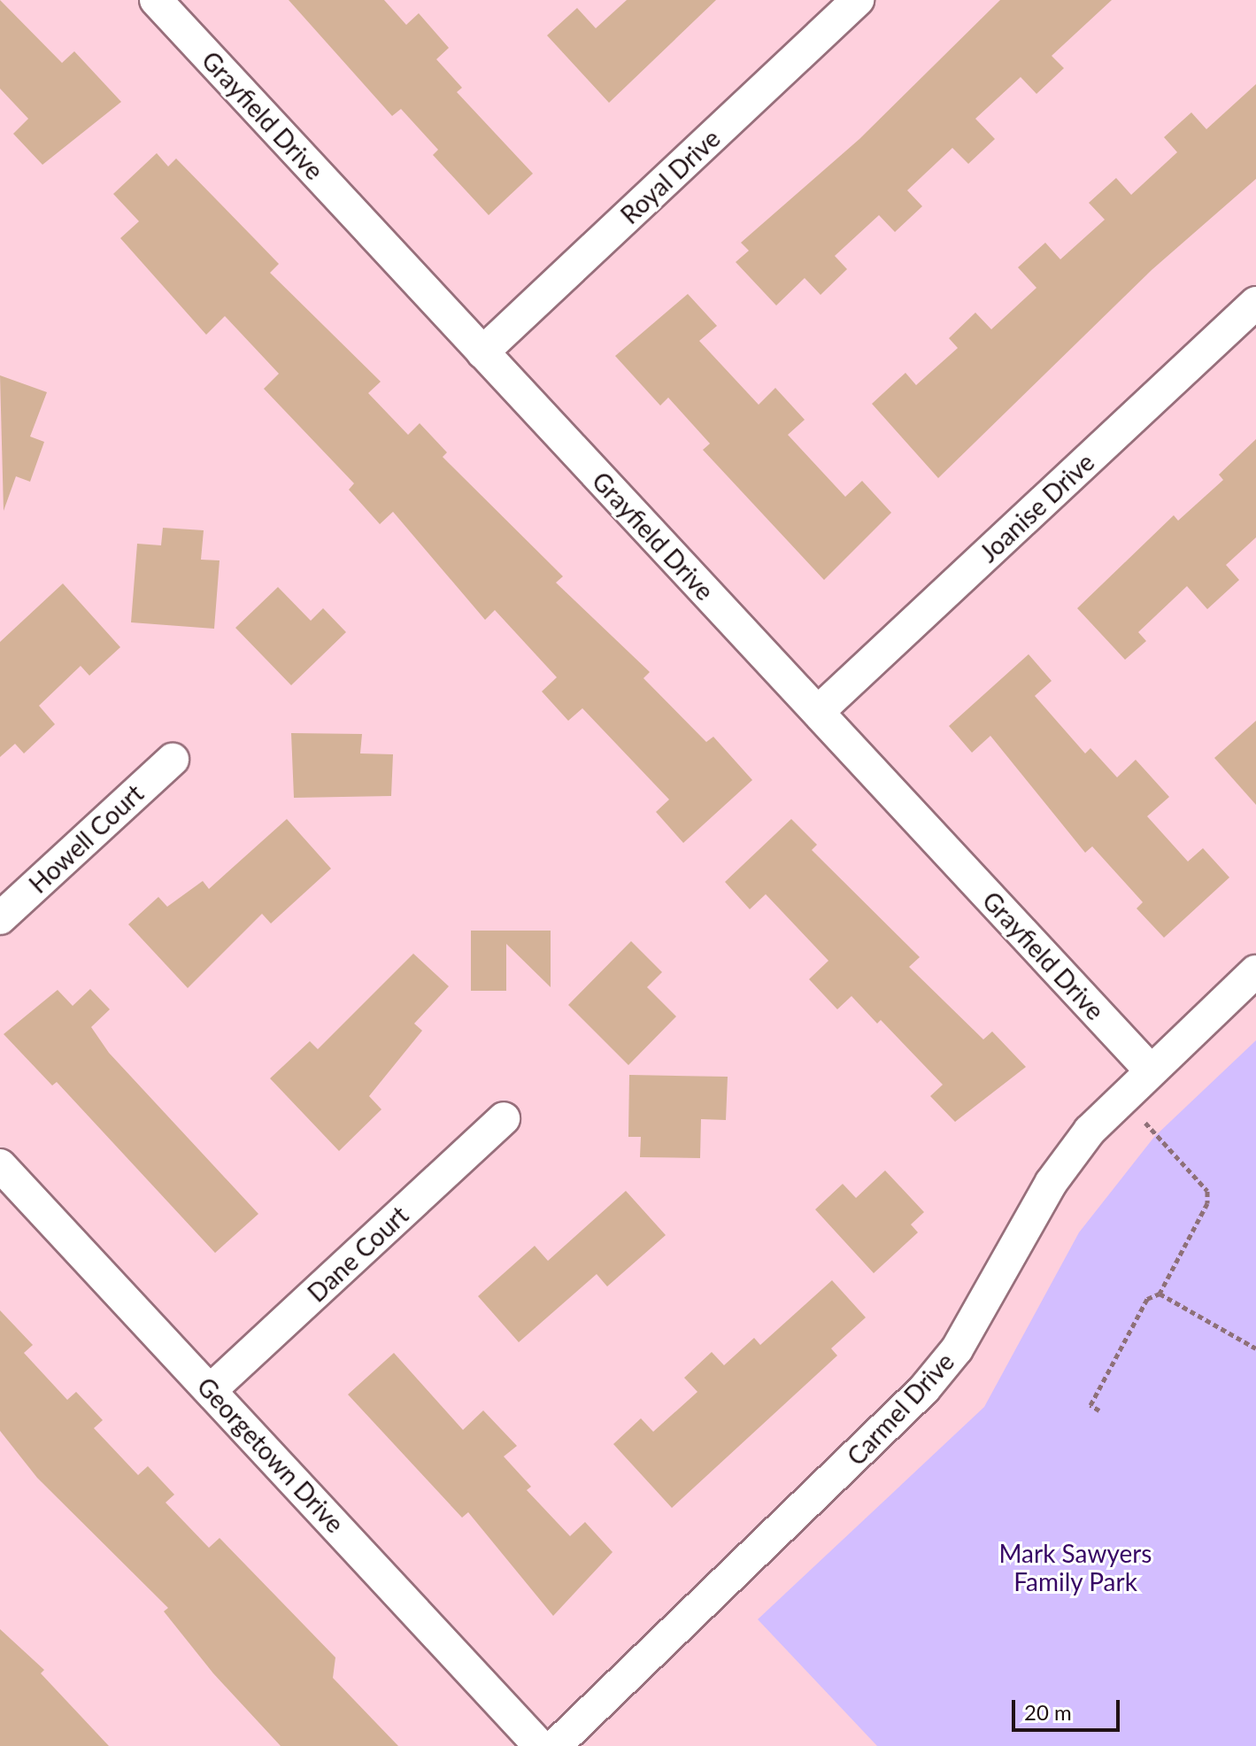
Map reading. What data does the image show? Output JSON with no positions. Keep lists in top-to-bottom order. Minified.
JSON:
{"streets":{"street":["Grayfield Drive","Royal Drive","Joanise Drive","Howell Court","Dane Court","Carmel Drive","Georgetown Drive"]},"crossings":[["Grayfield Drive","Royal Drive"],["Grayfield Drive","Joanise Drive"],["Grayfield Drive","Carmel Drive"],["Dane Court","Georgetown Drive"]],"parks":["Mark Sawyers Family Park"],"scale_bar":"20 m"}
